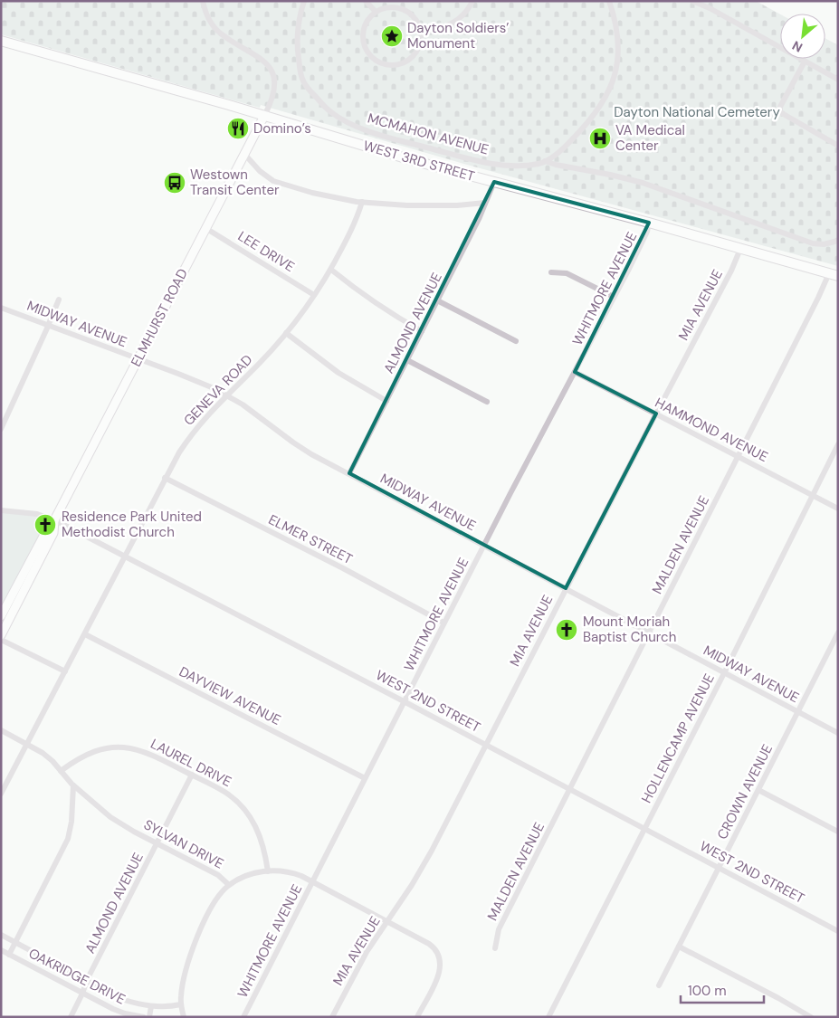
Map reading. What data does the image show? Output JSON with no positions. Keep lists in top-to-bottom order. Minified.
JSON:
{"streets":{"main road":["WEST 3RD STREET"],"street":["MCMAHON AVENUE","LEE DRIVE","WHITMORE AVENUE","MIA AVENUE","ELMHURST ROAD","ALMOND AVENUE","MIDWAY AVENUE","GENEVA ROAD","HAMMOND AVENUE","ELMER STREET","MALDEN AVENUE","DAYVIEW AVENUE","WEST 2ND STREET","HOLLENCAMP AVENUE","LAUREL DRIVE","CROWN AVENUE","SYLVAN DRIVE","OAKRIDGE DRIVE"]},"crossings":[["WEST 3RD STREET","WHITMORE AVENUE"],["WEST 3RD STREET","MIA AVENUE"],["WEST 3RD STREET","ELMHURST ROAD"],["WEST 3RD STREET","ALMOND AVENUE"],["WEST 3RD STREET","MALDEN AVENUE"],["LEE DRIVE","ELMHURST ROAD"],["LEE DRIVE","GENEVA ROAD"],["WHITMORE AVENUE","MIDWAY AVENUE"],["WHITMORE AVENUE","HAMMOND AVENUE"],["WHITMORE AVENUE","ELMER STREET"],["WHITMORE AVENUE","DAYVIEW AVENUE"],["WHITMORE AVENUE","WEST 2ND STREET"],["WHITMORE AVENUE","SYLVAN DRIVE"],["MIA AVENUE","MIDWAY AVENUE"],["MIA AVENUE","HAMMOND AVENUE"],["MIA AVENUE","WEST 2ND STREET"],["MIA AVENUE","SYLVAN DRIVE"],["ELMHURST ROAD","MIDWAY AVENUE"],["ELMHURST ROAD","WEST 2ND STREET"],["ALMOND AVENUE","MIDWAY AVENUE"],["ALMOND AVENUE","LAUREL DRIVE"],["ALMOND AVENUE","SYLVAN DRIVE"],["ALMOND AVENUE","OAKRIDGE DRIVE"],["MIDWAY AVENUE","GENEVA ROAD"],["MIDWAY AVENUE","MALDEN AVENUE"],["MIDWAY AVENUE","HOLLENCAMP AVENUE"],["MIDWAY AVENUE","CROWN AVENUE"],["GENEVA ROAD","ELMER STREET"],["GENEVA ROAD","DAYVIEW AVENUE"],["GENEVA ROAD","WEST 2ND STREET"],["GENEVA ROAD","SYLVAN DRIVE"],["HAMMOND AVENUE","MALDEN AVENUE"],["HAMMOND AVENUE","HOLLENCAMP AVENUE"],["MALDEN AVENUE","WEST 2ND STREET"],["WEST 2ND STREET","HOLLENCAMP AVENUE"],["WEST 2ND STREET","CROWN AVENUE"],["LAUREL DRIVE","SYLVAN DRIVE"]],"parks":["Dayton National Cemetery"],"places":{"place":["Dayton Soldiers’ Monument"],"restaurant":["Domino’s"],"hospital":["VA Medical Center"],"bus stop":["Westown Transit Center"],"church":["Residence Park United Methodist Church","Mount Moriah Baptist Church"]},"scale_bar":"100 m","north":"bottom left"}
